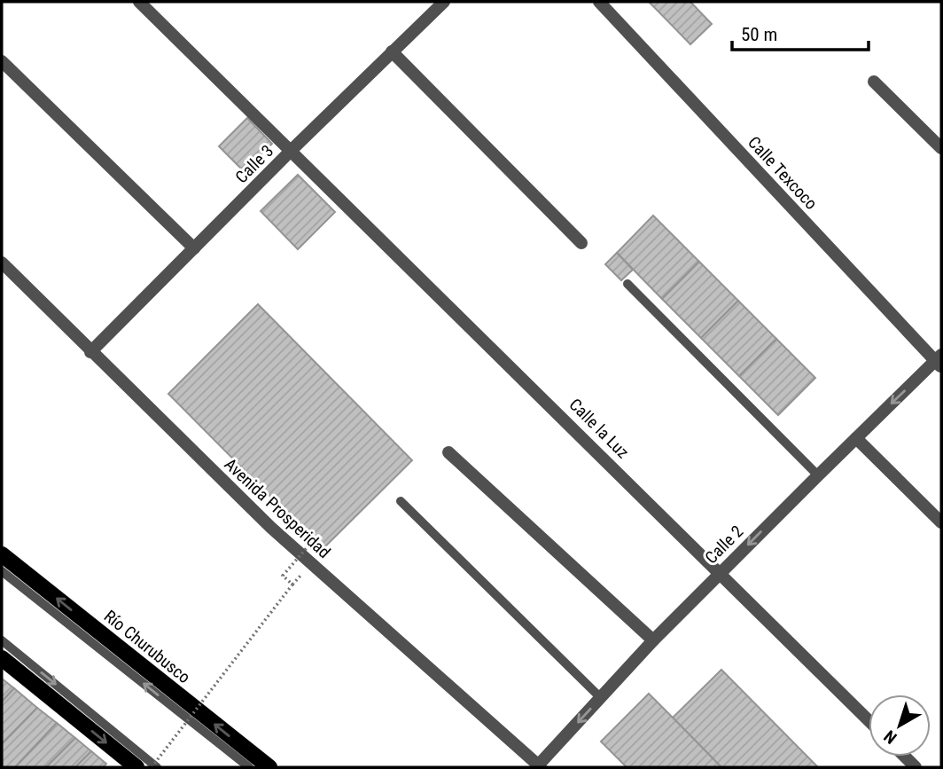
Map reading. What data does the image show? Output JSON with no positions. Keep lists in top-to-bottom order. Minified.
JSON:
{"streets":{"main road":["Río Churubusco"],"street":["Calle 3","Calle Texcoco","Calle la Luz","Avenida Prosperidad","Calle 2"]},"crossings":[["Calle 3","Calle la Luz"],["Calle 3","Avenida Prosperidad"],["Calle Texcoco","Calle 2"],["Calle la Luz","Calle 2"],["Avenida Prosperidad","Calle 2"]],"one_way":["Calle 2"],"scale_bar":"50 m","north":"bottom left"}
